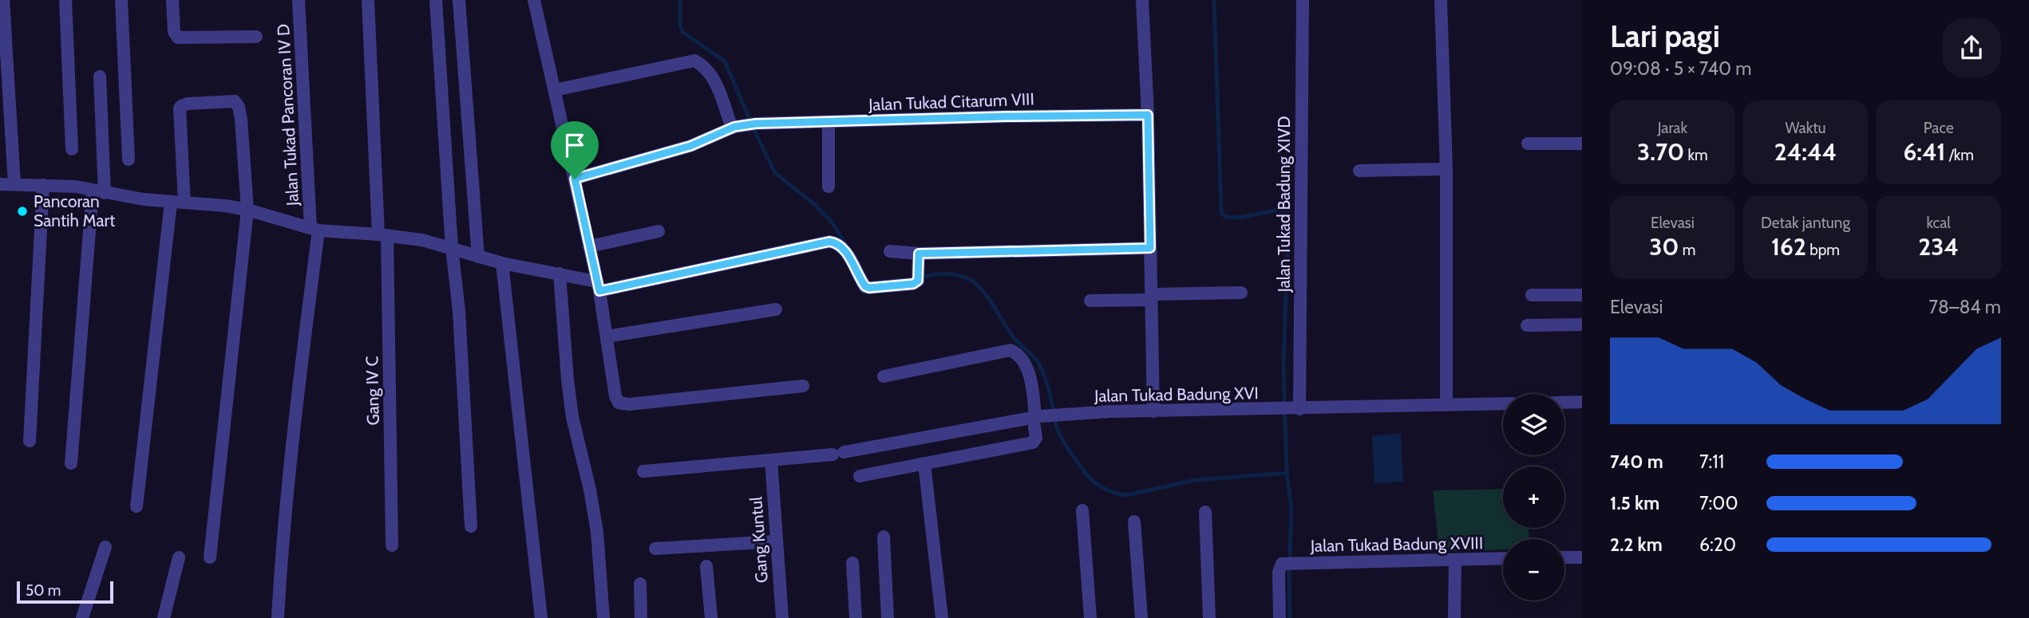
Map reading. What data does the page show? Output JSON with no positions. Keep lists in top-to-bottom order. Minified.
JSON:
{"streets":{"street":["Jalan Tukad Citarum VIII","Jalan Tukad Pancoran IV D","Jalan Tukad Badung XIVD","Gang IV C","Jalan Tukad Badung XVI","Gang Kuntul","Jalan Tukad Badung XVIII"]},"crossings":[["Jalan Tukad Badung XIVD","Jalan Tukad Badung XVI"],["Jalan Tukad Badung XVI","Gang Kuntul"]],"places":["Pancoran Santih Mart"],"scale_bar":"50 m","page":{"heading":["Lari pagi","09:08 · 5 × 740 m"],"stats":[["Jarak","3.70 km"],["Waktu","24:44"],["Pace","6:41 /km"],["Elevasi","30 m"],["Detak jantung","162 bpm"],["kcal","234"]],"chart":["Elevasi","78–84 m"],"map_buttons":["+","−"],"list":[{"name":"740 m","note":"7:11"},{"name":"1.5 km","note":"7:00"},{"name":"2.2 km","note":"6:20"}],"scale":"50 m"}}
